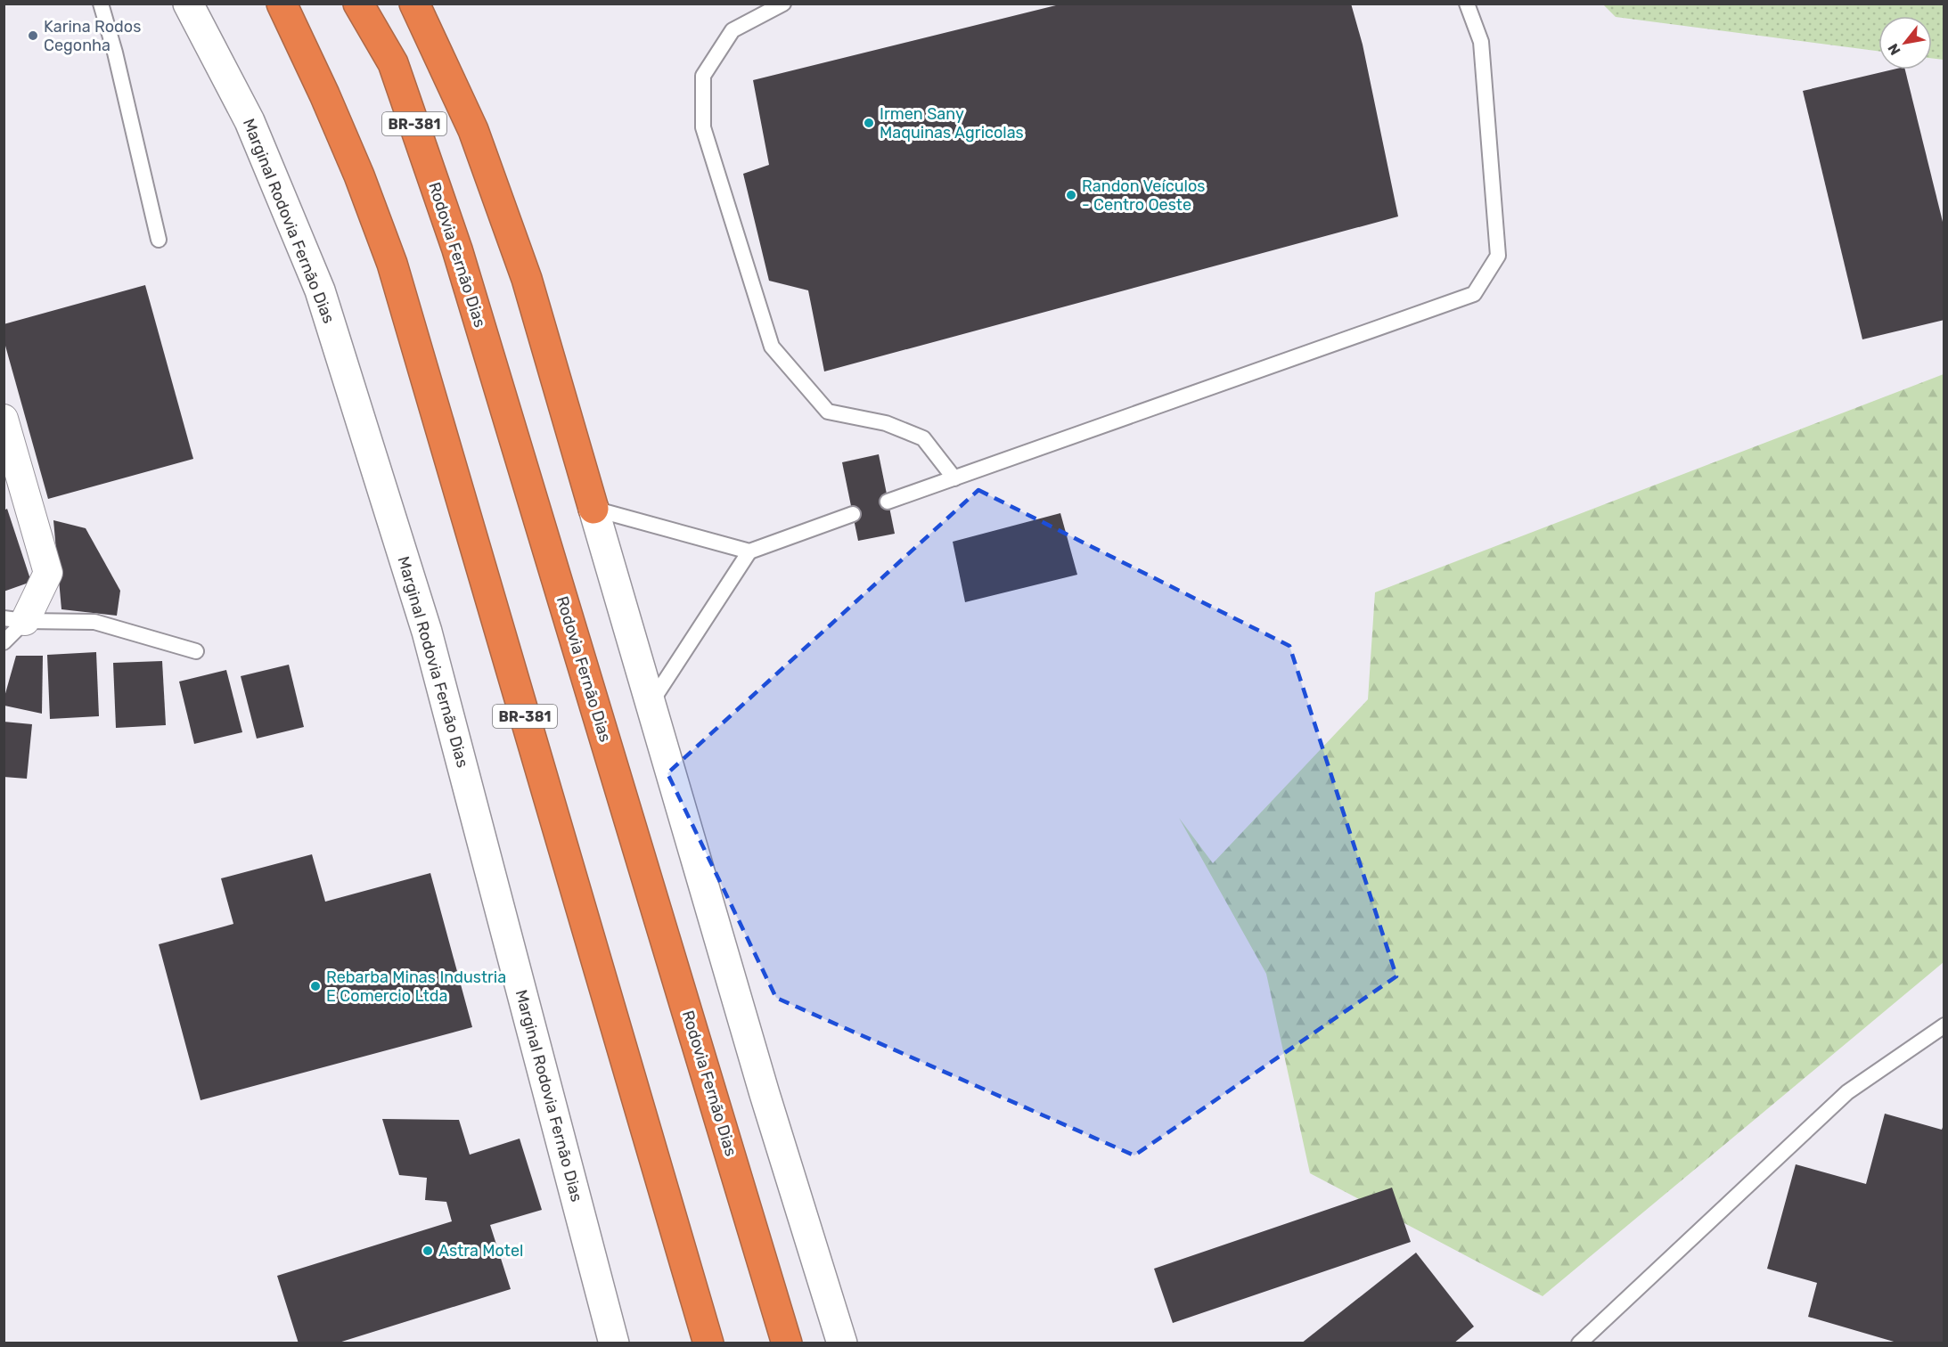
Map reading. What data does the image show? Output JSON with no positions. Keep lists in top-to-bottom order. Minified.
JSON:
{"streets":{"highway":["BR-381","Rodovia Fernão Dias"],"main road":["Marginal Rodovia Fernão Dias"]},"places":["Karina Rodos Cegonha","Irmen Sany Maquinas Agricolas","Randon Veículos - Centro Oeste","Rebarba Minas Industria E Comercio Ltda","Astra Motel"],"north":"bottom left"}
